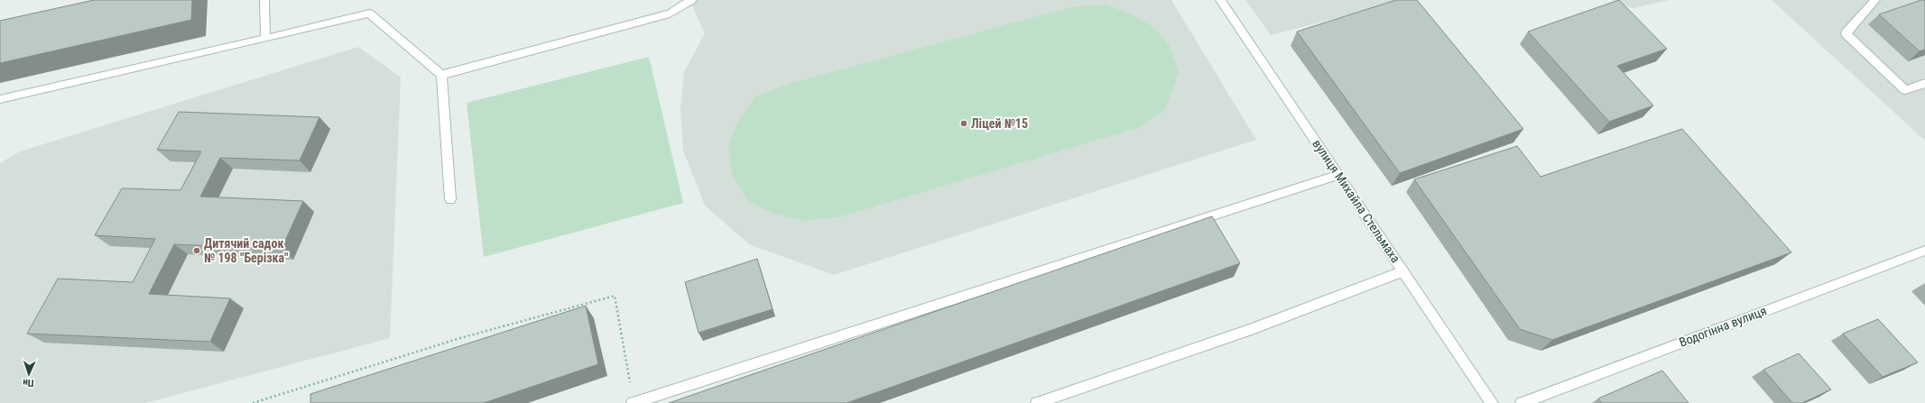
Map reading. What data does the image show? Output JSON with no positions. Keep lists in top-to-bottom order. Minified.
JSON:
{"streets":{"street":["вулиця Михайла Стельмаха","Водогінна вулиця"]},"places":["Ліцей №15","Дитячий садок № 198 \"Берізка\""],"north":"bottom"}
